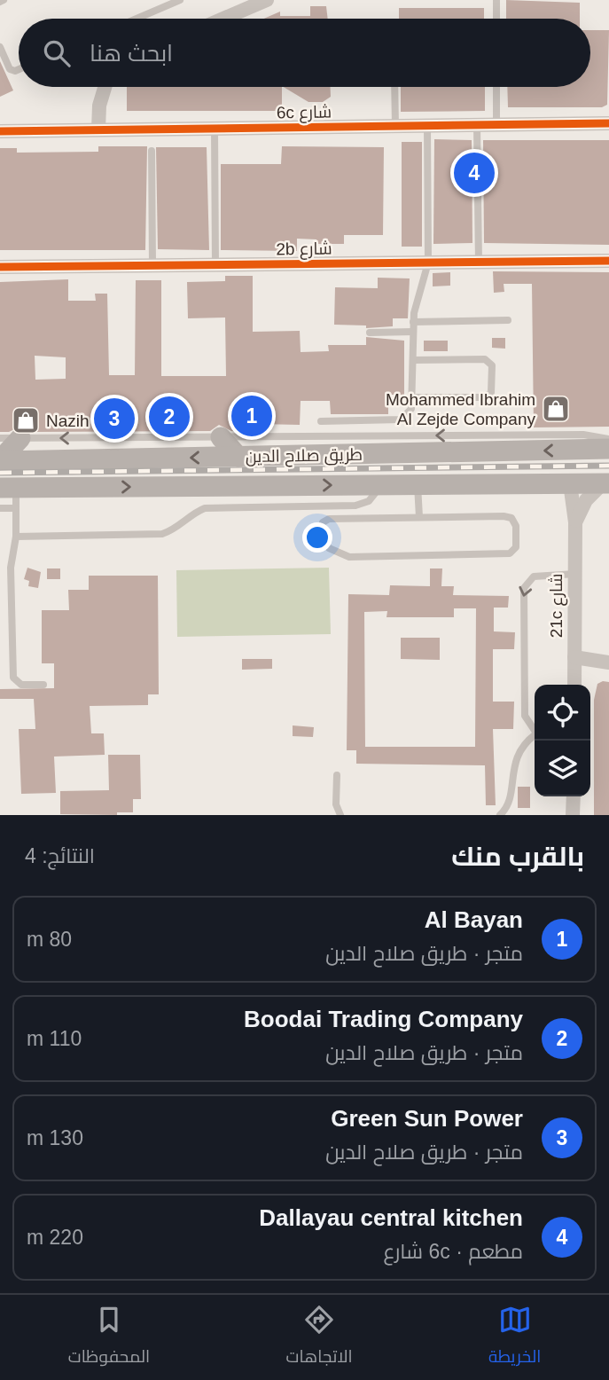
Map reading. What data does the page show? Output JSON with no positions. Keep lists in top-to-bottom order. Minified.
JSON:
{"streets":{"main road":["طريق صلاح الدين"],"street":["6c شارع","2b شارع","21c شارع"]},"crossings":[["طريق صلاح الدين","21c شارع"]],"places":{"shop":["Mohammed Ibrahim Al Zejde Company","Nazih"]},"page":{"search":"ابحث هنا","pins":["4","1","2","3"],"heading":["بالقرب منك","النتائج: 4"],"list":[{"mark":"1","name":"Al Bayan","note":"متجر · طريق صلاح الدين","value":"80 m"},{"mark":"2","name":"Boodai Trading Company","note":"متجر · طريق صلاح الدين","value":"110 m"},{"mark":"3","name":"Green Sun Power","note":"متجر · طريق صلاح الدين","value":"130 m"},{"mark":"4","name":"Dallayau central kitchen","note":"مطعم · 6c شارع","value":"220 m"}],"nav":["الخريطة","الاتجاهات","المحفوظات"]}}
